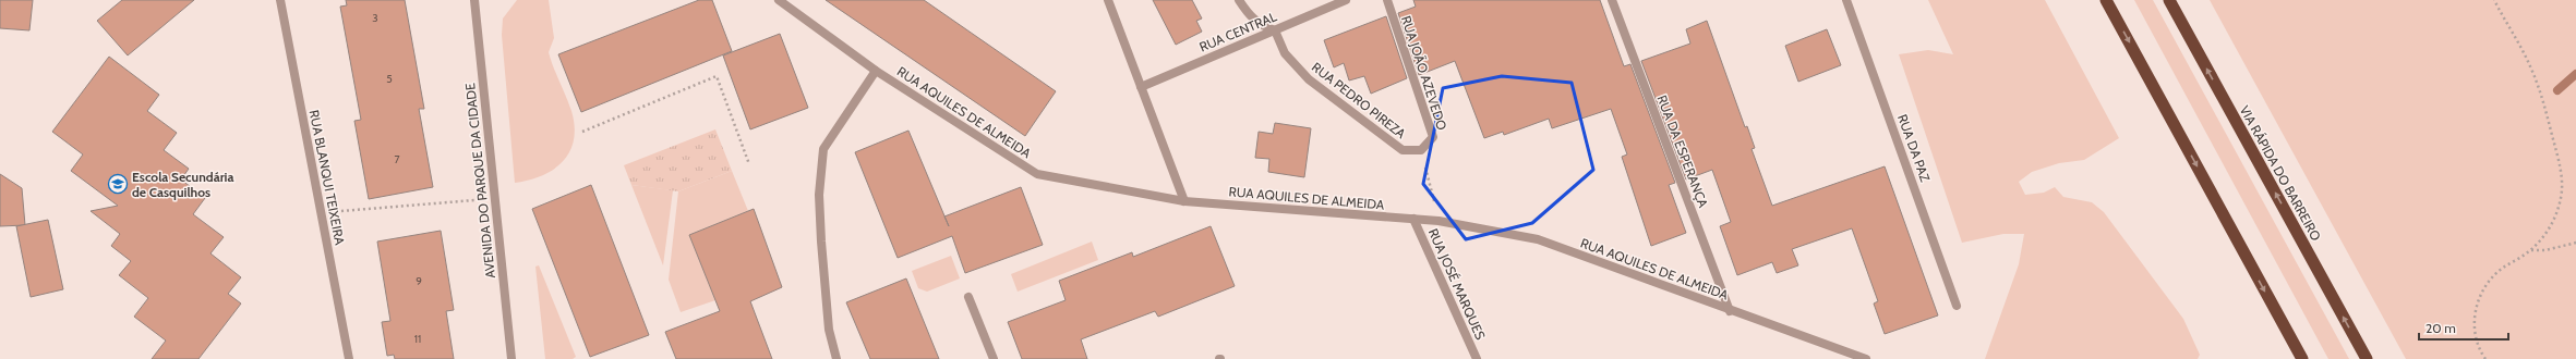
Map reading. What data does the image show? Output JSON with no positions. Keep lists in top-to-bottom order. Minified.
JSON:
{"streets":{"highway":["VIA RÁPIDA DO BARREIRO"],"street":["RUA CENTRAL","RUA JOÃO AZEVEDO","RUA PEDRO PIREZA","RUA AQUILES DE ALMEIDA","RUA DA PAZ","RUA DA ESPERANÇA","RUA BLANQUI TEIXEIRA","AVENIDA DO PARQUE DA CIDADE","RUA JOSÉ MARQUES"]},"crossings":[["RUA CENTRAL","RUA PEDRO PIREZA"],["RUA JOÃO AZEVEDO","RUA PEDRO PIREZA"],["RUA AQUILES DE ALMEIDA","RUA DA ESPERANÇA"],["RUA AQUILES DE ALMEIDA","RUA JOSÉ MARQUES"]],"places":{"school or university":["Escola Secundária de Casquilhos"]},"house_numbers":["3","5","7","9","11"],"scale_bar":"20 m"}
